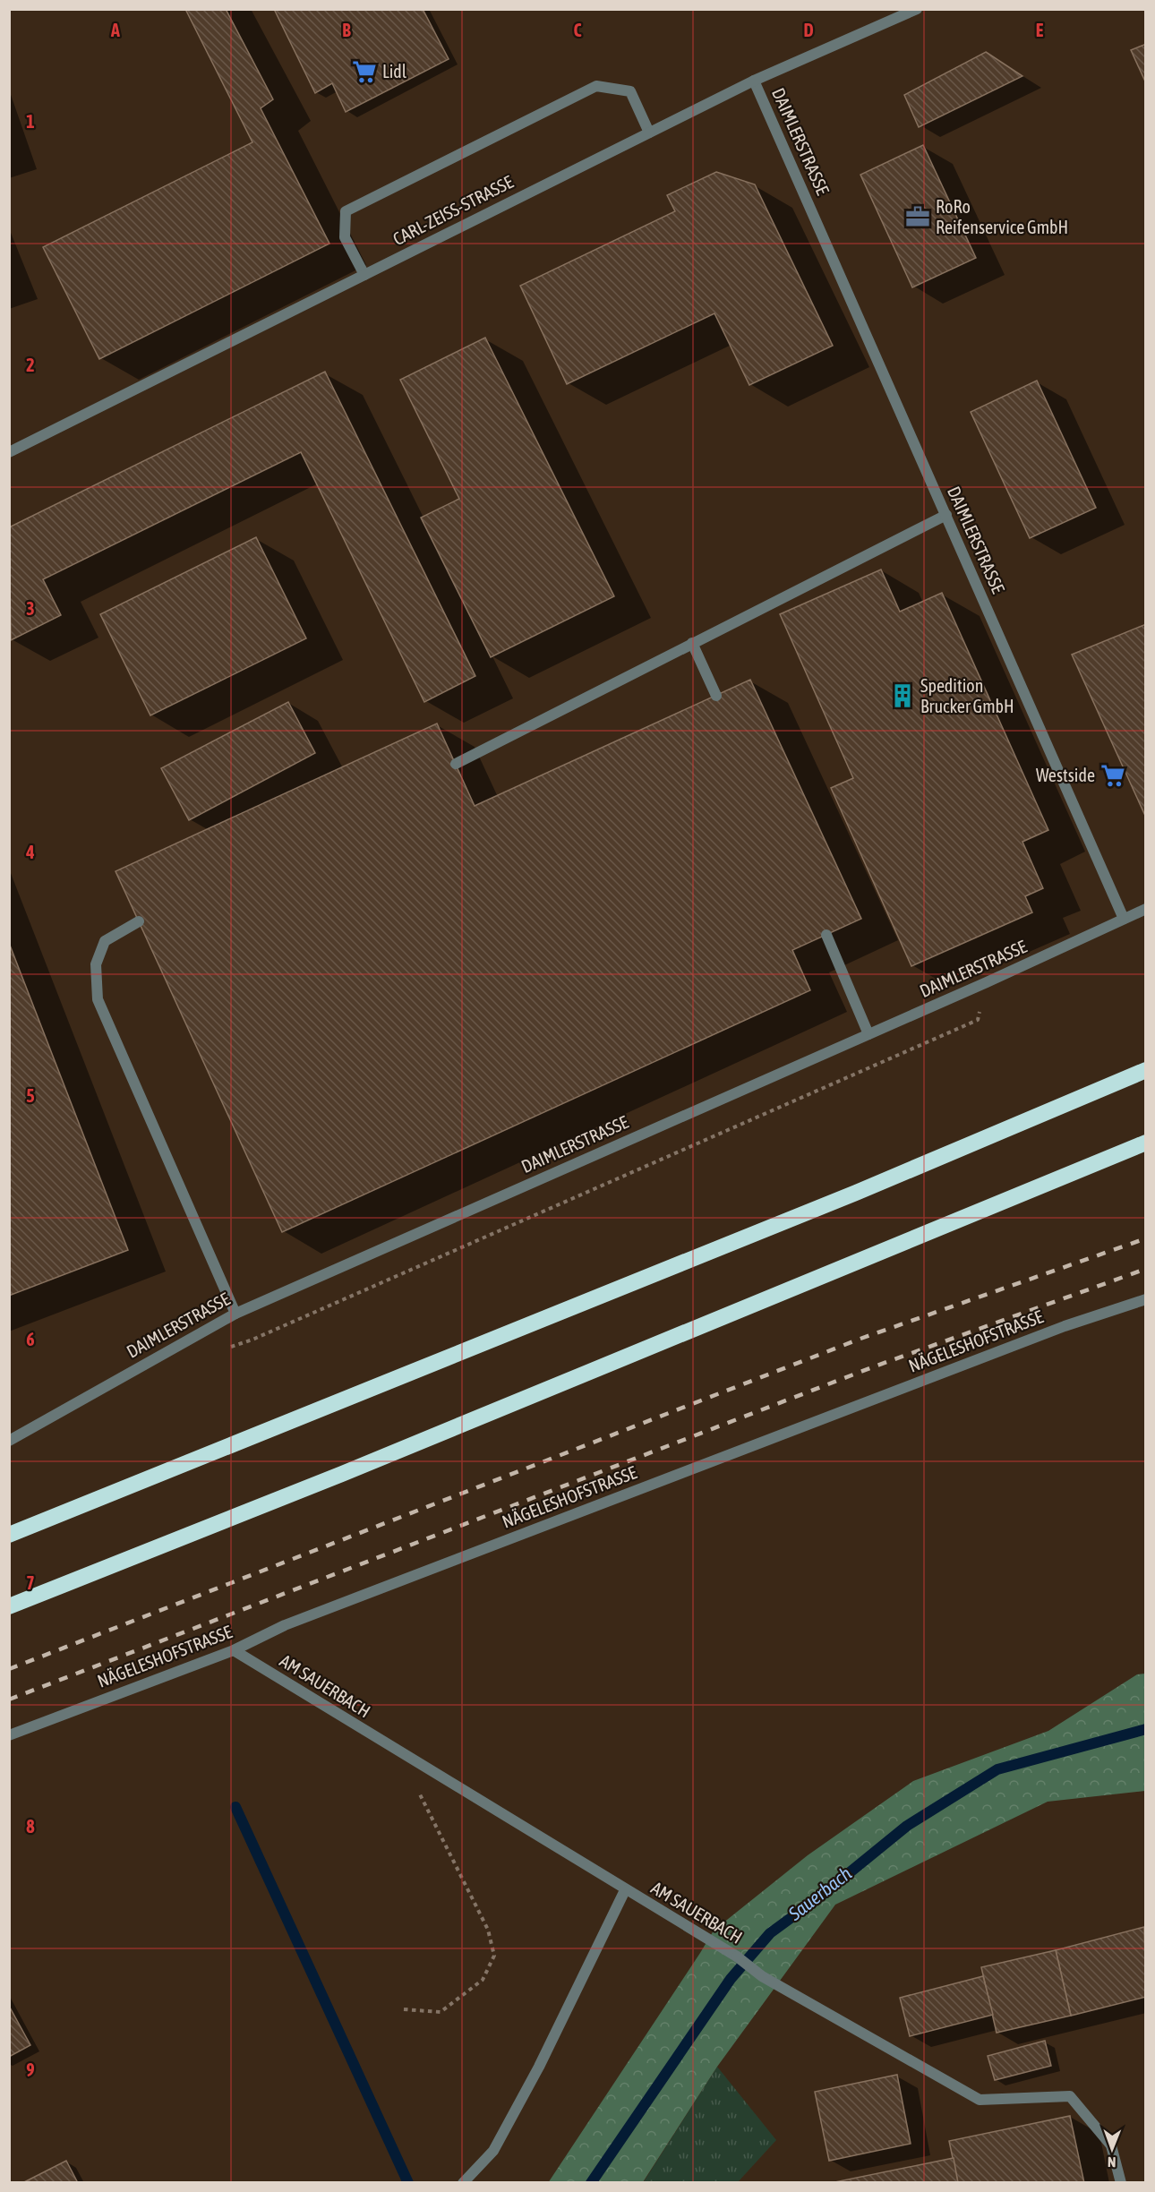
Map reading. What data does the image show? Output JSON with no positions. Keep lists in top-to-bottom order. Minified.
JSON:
{"streets":{"street":["DAIMLERSTRASSE","CARL-ZEISS-STRASSE","NÄGELESHOFSTRASSE","AM SAUERBACH"]},"crossings":[["DAIMLERSTRASSE","CARL-ZEISS-STRASSE"],["NÄGELESHOFSTRASSE","AM SAUERBACH"]],"water":["Sauerbach"],"places":{"supermarket":["Lidl","Westside"],"office":["RoRo Reifenservice GmbH"],"building":["Spedition Brucker GmbH"]},"north":"bottom","grid":{"columns":["A","B","C","D","E"],"rows":["1","2","3","4","5","6","7","8","9"]}}
